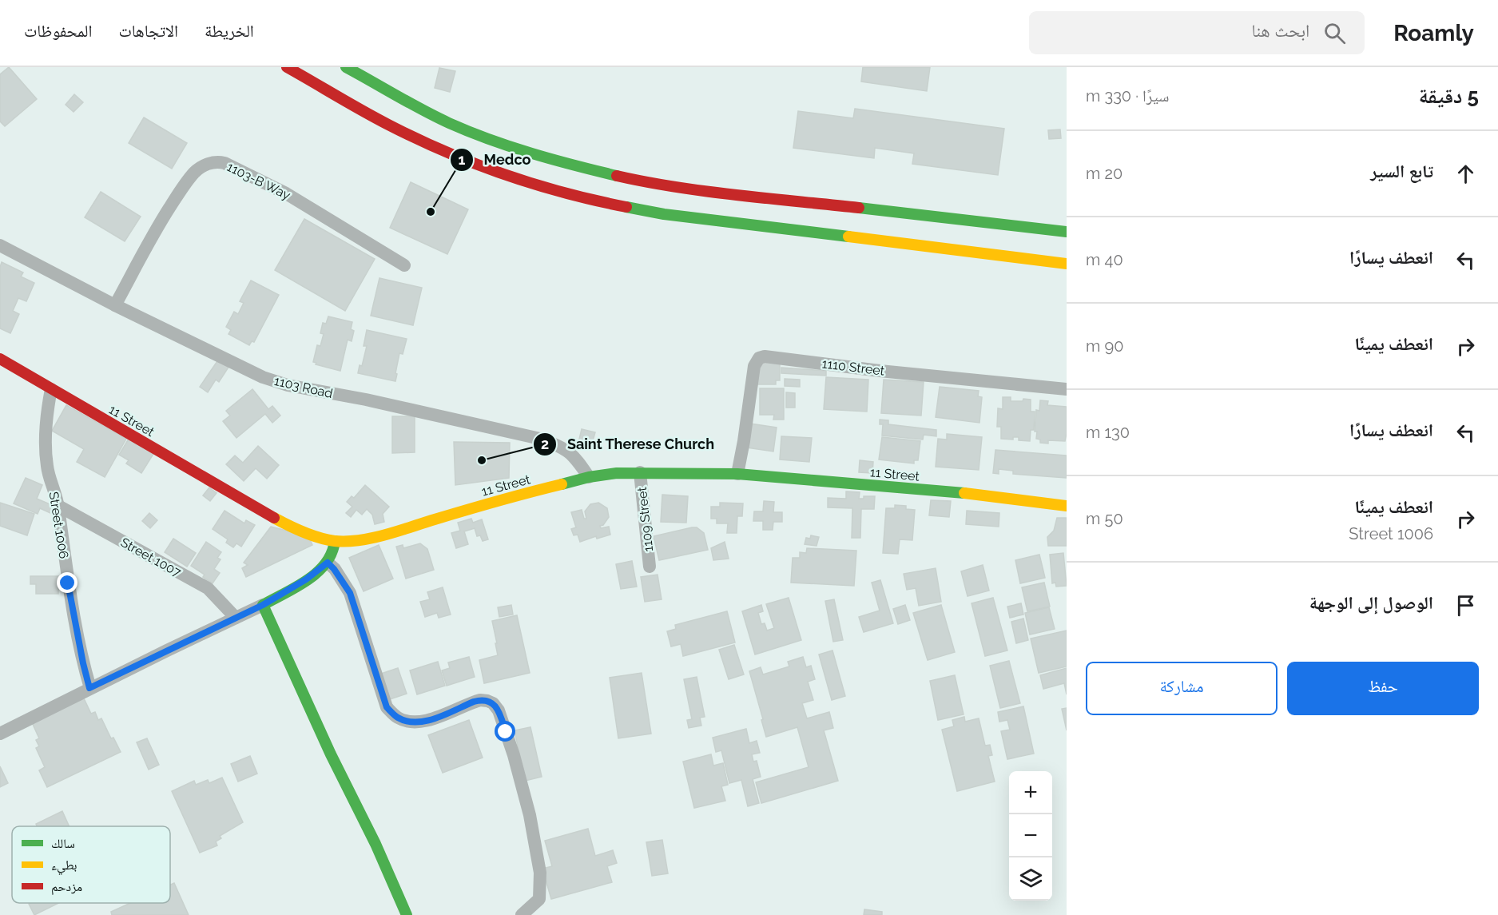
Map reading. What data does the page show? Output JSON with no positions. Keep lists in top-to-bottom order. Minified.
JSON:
{"streets":{"main road":["11 Street"],"street":["1103-B Way","1110 Street","1103 Road","1109 Street","Street 1006","Street 1007"]},"crossings":[["1103-B Way","1103 Road"],["1110 Street","11 Street"],["1103 Road","11 Street"],["11 Street","1109 Street"],["11 Street","Street 1006"],["Street 1006","Street 1007"]],"places":["Medco","Saint Therese Church"],"legend":["سالك","بطيء","مزدحم"],"page":{"header":"Roamly","search":"ابحث هنا","nav":["الخريطة","الاتجاهات","المحفوظات"],"heading":["5 دقيقة","سيرًا · 330 m"],"list":[["تابع السير","20 m"],["انعطف يسارًا","40 m"],["انعطف يمينًا","90 m"],["انعطف يسارًا","130 m"],["انعطف يمينًا","Street 1006","50 m"],"الوصول إلى الوجهة"],"buttons":["حفظ","مشاركة"],"map_buttons":["+","−"]}}
